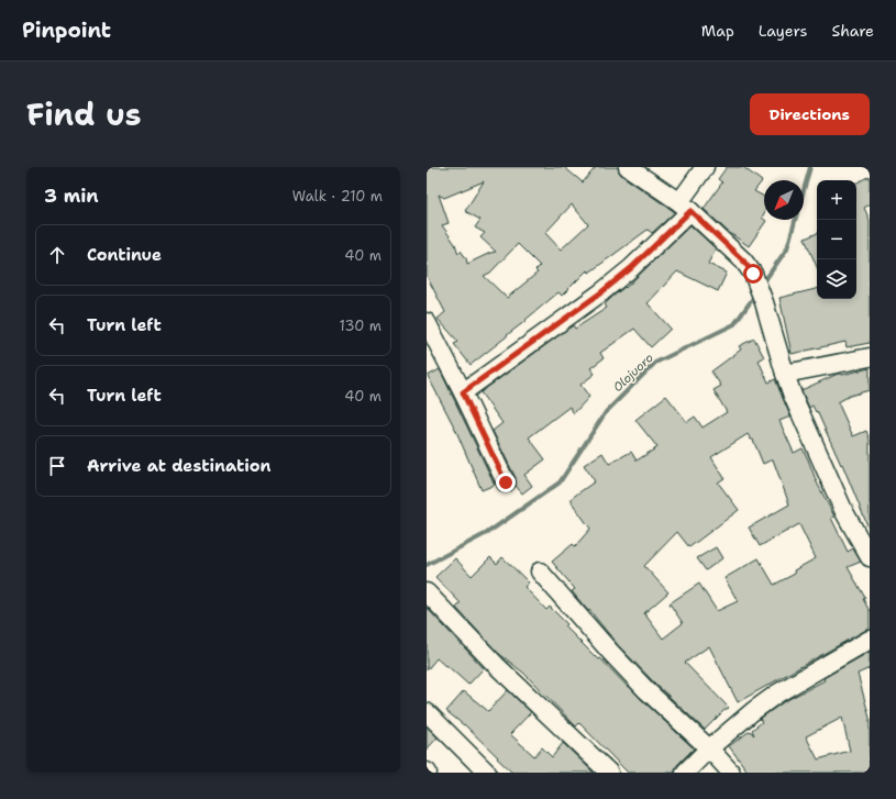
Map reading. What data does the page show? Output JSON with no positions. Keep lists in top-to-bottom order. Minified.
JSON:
{"water":["Olojuoro"],"north":"bottom left","page":{"header":"Pinpoint","nav":["Map","Layers","Share"],"title":"Find us","buttons":"Directions","heading":["3 min","Walk · 210 m"],"map_buttons":["+","−"],"list":[["Continue","40 m"],["Turn left","130 m"],["Turn left","40 m"],"Arrive at destination"]}}
